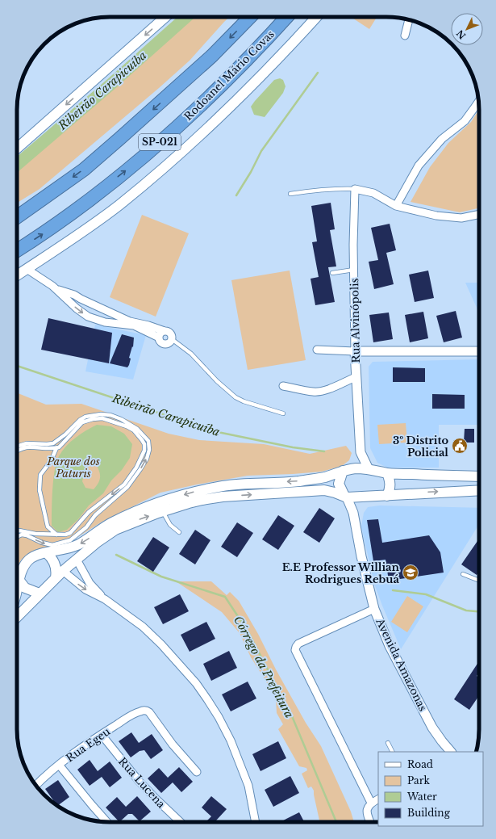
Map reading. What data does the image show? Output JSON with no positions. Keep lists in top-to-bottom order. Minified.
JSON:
{"streets":{"highway":["Rodoanel Mário Covas","SP-021"],"street":["Rua Alvinópolis","Avenida Amazonas","Rua Egeu","Rua Lucena"]},"crossings":[["Rua Egeu","Rua Lucena"]],"water":["Ribeirão Carapicuíba","Córrego da Prefeitura"],"parks":["Parque dos Paturis"],"places":{"public building":["3º Distrito Policial"],"school or university":["E.E Professor Willian Rodrigues Rebuá"]},"legend":["Road","Park","Water","Building"],"north":"bottom left"}
